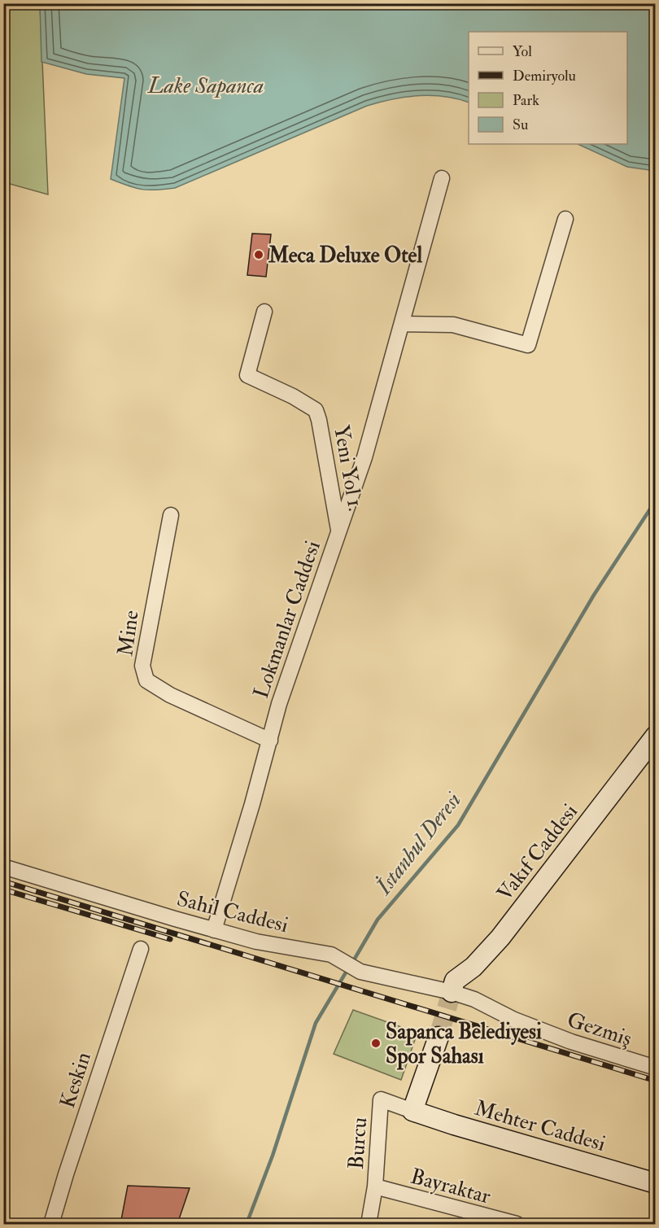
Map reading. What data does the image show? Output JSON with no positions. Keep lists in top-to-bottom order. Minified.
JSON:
{"streets":{"street":["Yeni Yol 1.","Lokmanlar Caddesi","Mine","Vakıf Caddesi","Sahil Caddesi","Gezmiş","Keskin","Mehter Caddesi","Burcu","Bayraktar"]},"crossings":[["Yeni Yol 1.","Lokmanlar Caddesi"],["Lokmanlar Caddesi","Mine"],["Lokmanlar Caddesi","Sahil Caddesi"],["Vakıf Caddesi","Sahil Caddesi"],["Vakıf Caddesi","Gezmiş"],["Sahil Caddesi","Gezmiş"],["Mehter Caddesi","Burcu"],["Burcu","Bayraktar"]],"water":["Lake Sapanca","İstanbul Deresi"],"places":["Meca Deluxe Otel","Sapanca Belediyesi Spor Sahası"],"legend":["Yol","Demiryolu","Park","Su"]}
